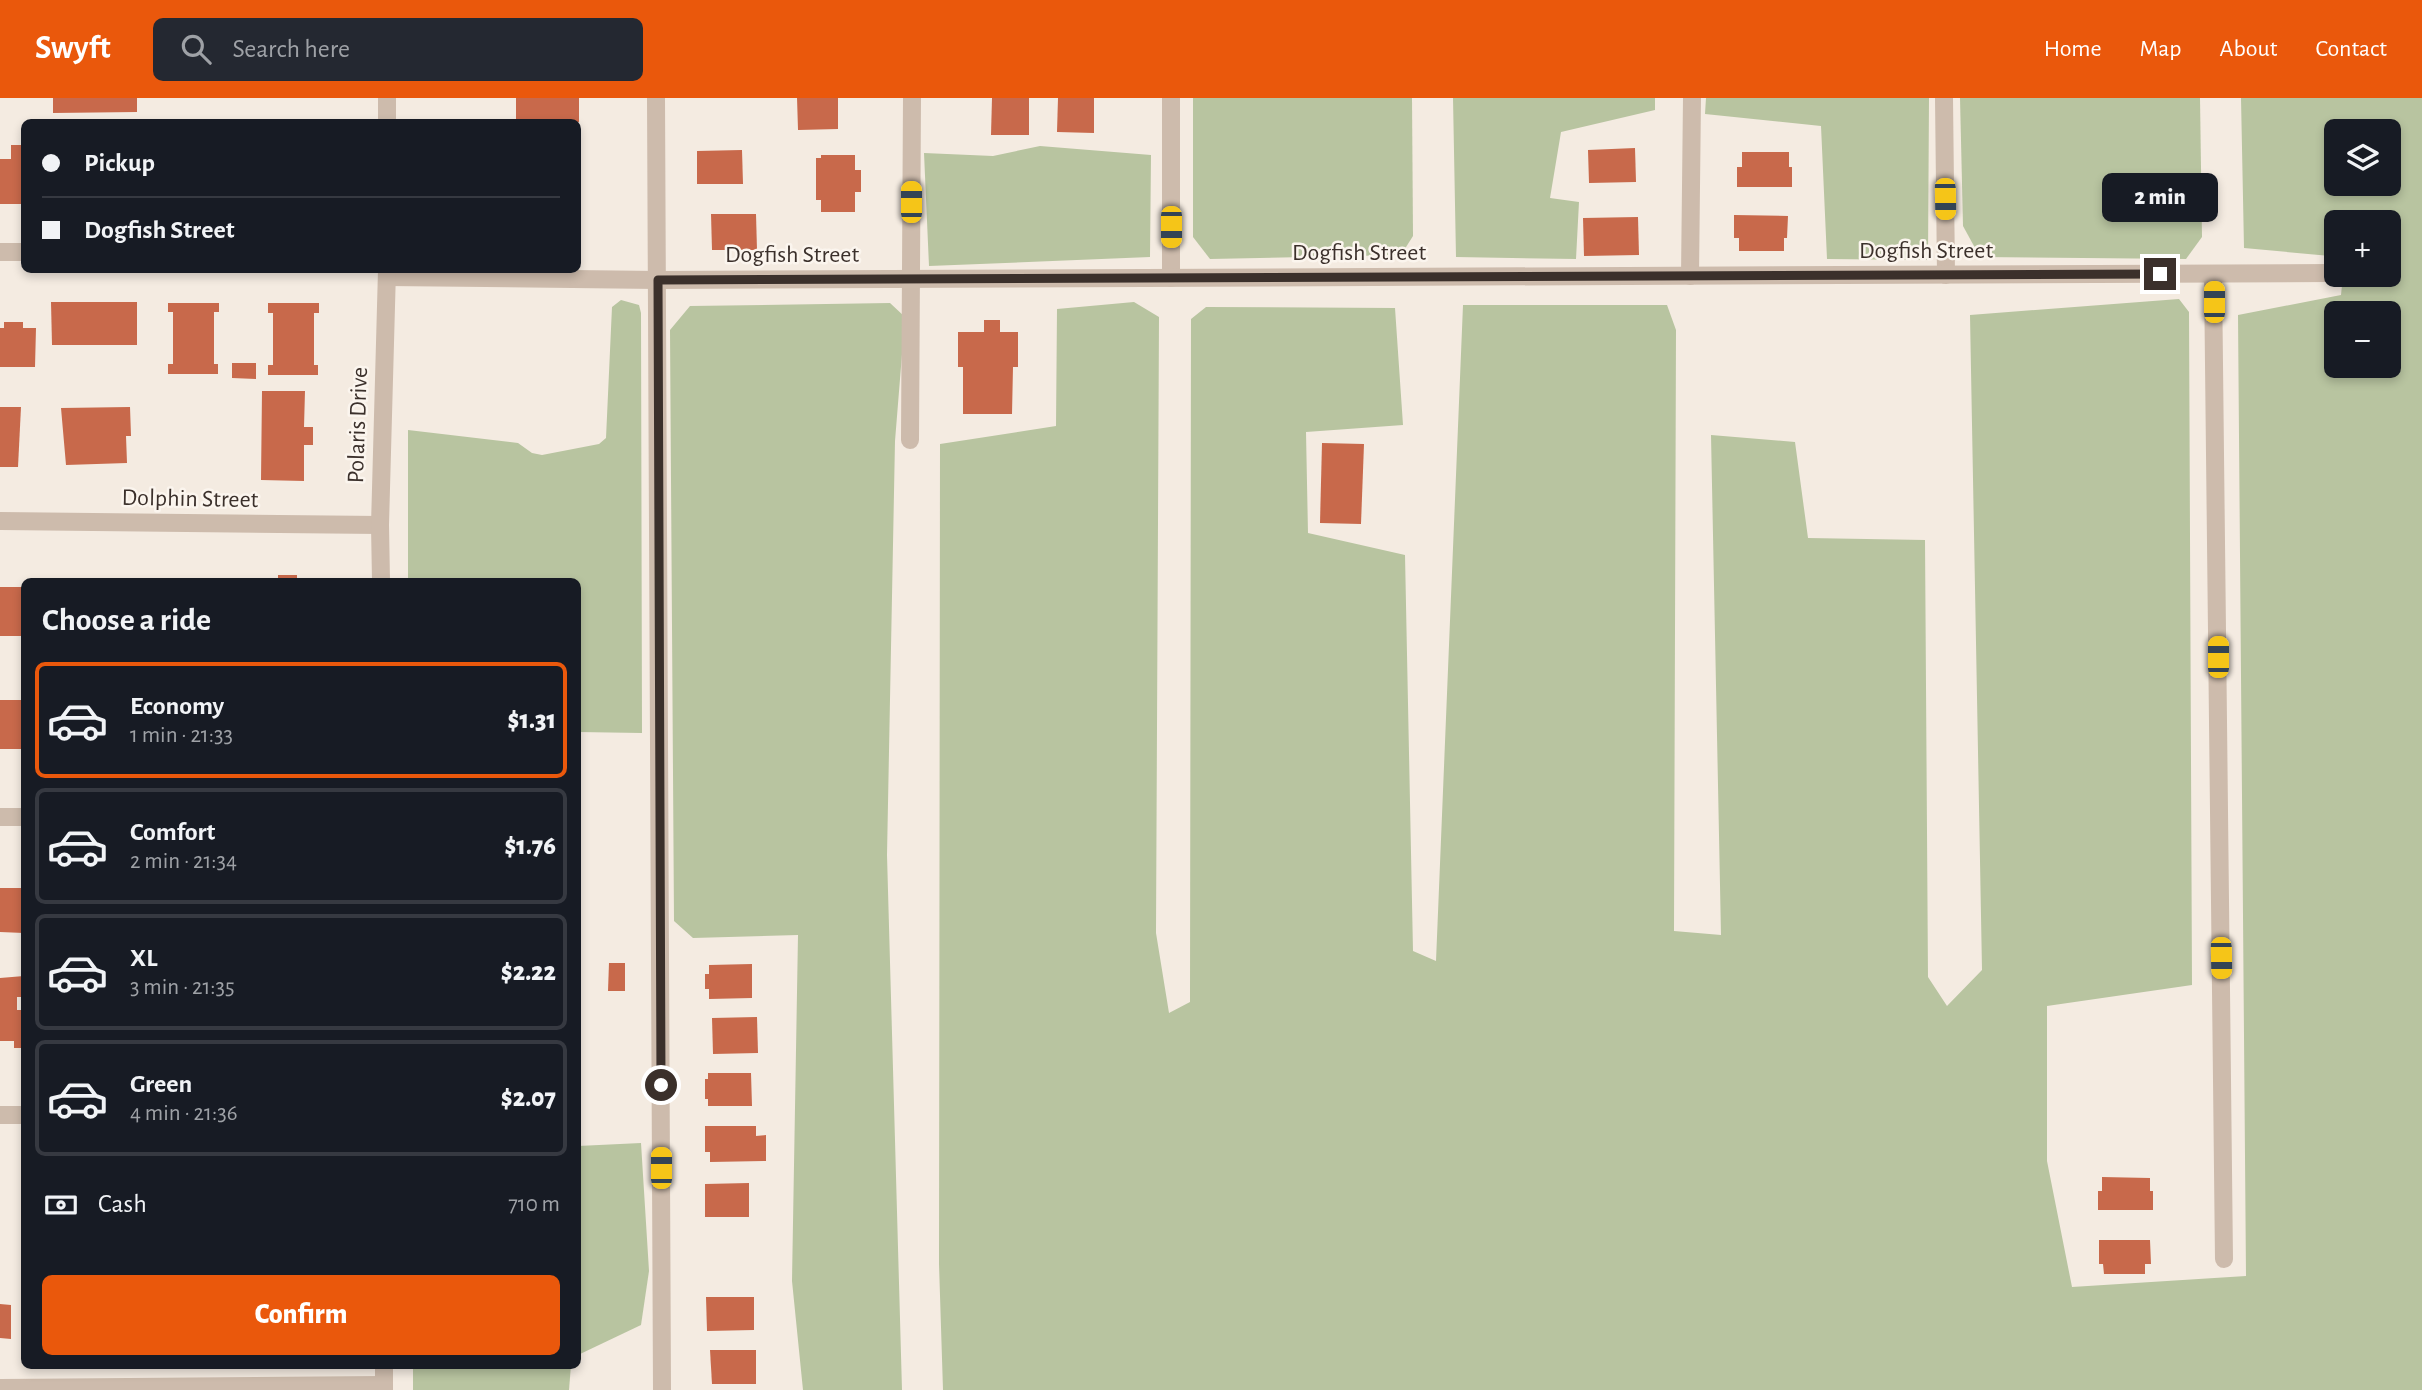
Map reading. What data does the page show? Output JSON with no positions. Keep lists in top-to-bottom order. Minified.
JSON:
{"streets":{"street":["Dogfish Street","Polaris Drive","Dolphin Street"]},"crossings":[["Dogfish Street","Polaris Drive"],["Polaris Drive","Dolphin Street"]],"page":{"header":"Swyft","search":"Search here","nav":["Home","Map","About","Contact"],"map_buttons":["+","−"],"banner":["Pickup","Dogfish Street"],"bubble":"2 min","heading":"Choose a ride","list":[{"name":"Economy","note":"1 min · 21:33","value":"$1.31"},{"name":"Comfort","note":"2 min · 21:34","value":"$1.76"},{"name":"XL","note":"3 min · 21:35","value":"$2.22"},{"name":"Green","note":"4 min · 21:36","value":"$2.07"}],"pay":["Cash","710 m"],"buttons":"Confirm"}}
